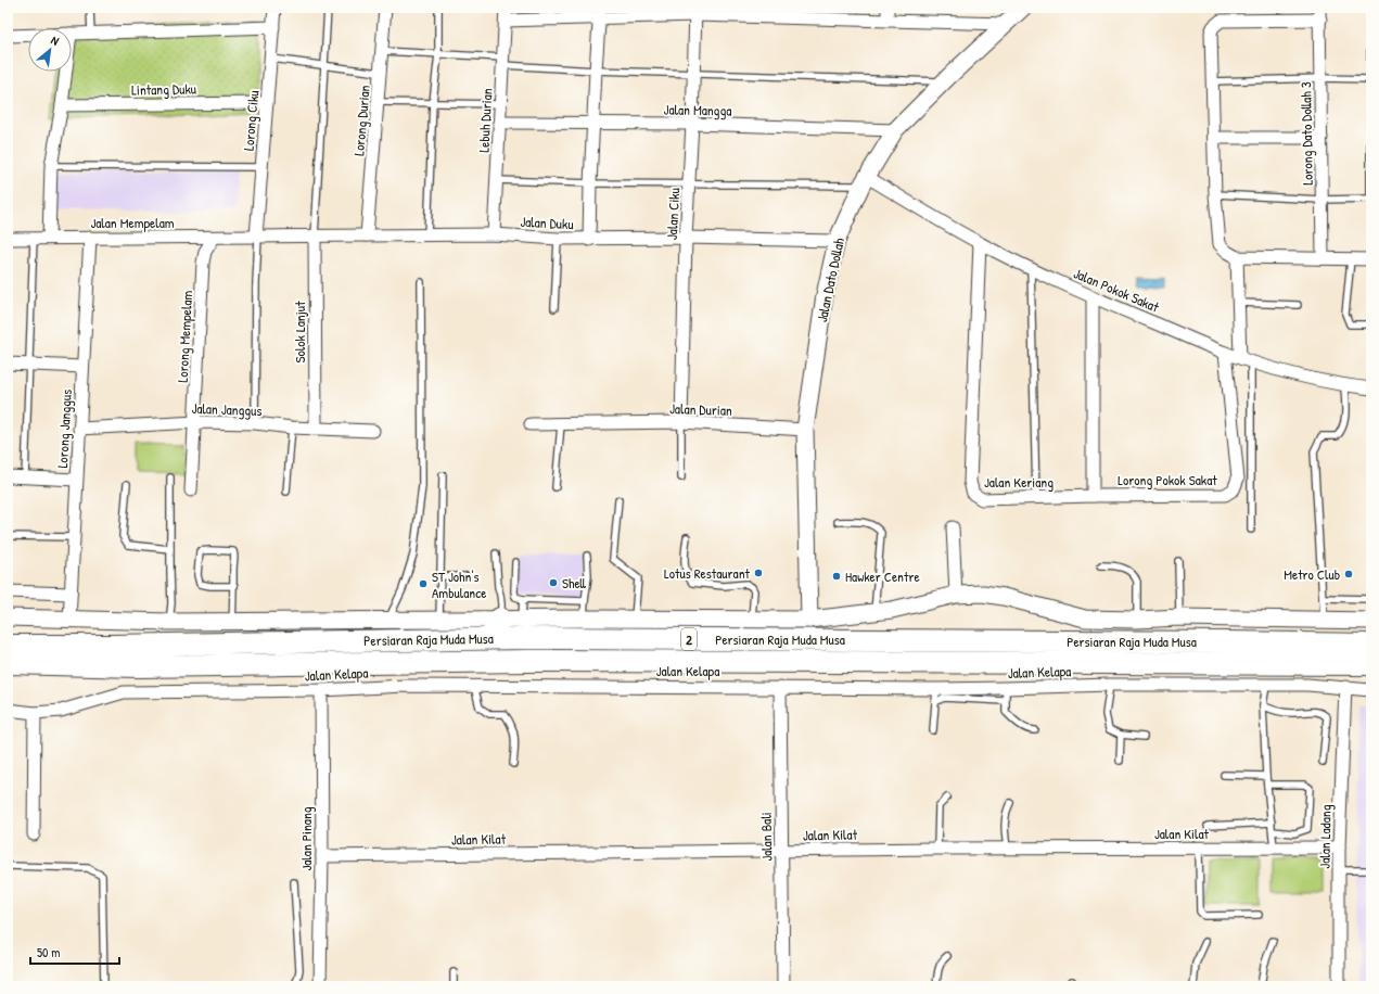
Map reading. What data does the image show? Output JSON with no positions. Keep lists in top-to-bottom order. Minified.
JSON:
{"streets":{"highway":["Persiaran Raja Muda Musa","2"],"street":["Lintang Duku","Jalan Mangga","Lorong Ciku","Lorong Durian","Lebuh Durian","Lorong Dato Dollah 3","Jalan Ciku","Jalan Mempelam","Jalan Duku","Jalan Dato Dollah","Jalan Pokok Sakat","Solok Lanjut","Lorong Mempelam","Jalan Janggus","Jalan Durian","Lorong Janggus","Lorong Pokok Sakat","Jalan Keriang","Jalan Kelapa","Jalan Kilat","Jalan Bali","Jalan Ladang","Jalan Pinang"]},"crossings":[["Lintang Duku","Lorong Ciku"],["Jalan Mangga","Lebuh Durian"],["Jalan Mangga","Jalan Ciku"],["Jalan Mangga","Jalan Dato Dollah"],["Lorong Ciku","Jalan Mempelam"],["Lorong Ciku","Jalan Duku"],["Lorong Ciku","Jalan Janggus"],["Lorong Durian","Jalan Duku"],["Lebuh Durian","Jalan Duku"],["Jalan Ciku","Jalan Duku"],["Jalan Ciku","Jalan Durian"],["Jalan Mempelam","Jalan Duku"],["Jalan Mempelam","Lorong Mempelam"],["Jalan Mempelam","Lorong Janggus"],["Jalan Duku","Jalan Dato Dollah"],["Jalan Duku","Solok Lanjut"],["Jalan Dato Dollah","Jalan Pokok Sakat"],["Jalan Dato Dollah","Jalan Durian"],["Jalan Pokok Sakat","Lorong Pokok Sakat"],["Jalan Pokok Sakat","Jalan Keriang"],["Solok Lanjut","Jalan Janggus"],["Lorong Mempelam","Jalan Janggus"],["Jalan Janggus","Lorong Janggus"],["Lorong Pokok Sakat","Jalan Keriang"],["Jalan Kelapa","Jalan Bali"],["Jalan Kelapa","Jalan Ladang"],["Jalan Kelapa","Jalan Pinang"],["Jalan Kilat","Jalan Bali"],["Jalan Kilat","Jalan Ladang"],["Jalan Kilat","Jalan Pinang"]],"places":["Lotus Restaurant","Metro Club","Hawker Centre","Shell","ST John's Ambulance"],"scale_bar":"50 m","north":"top right"}
